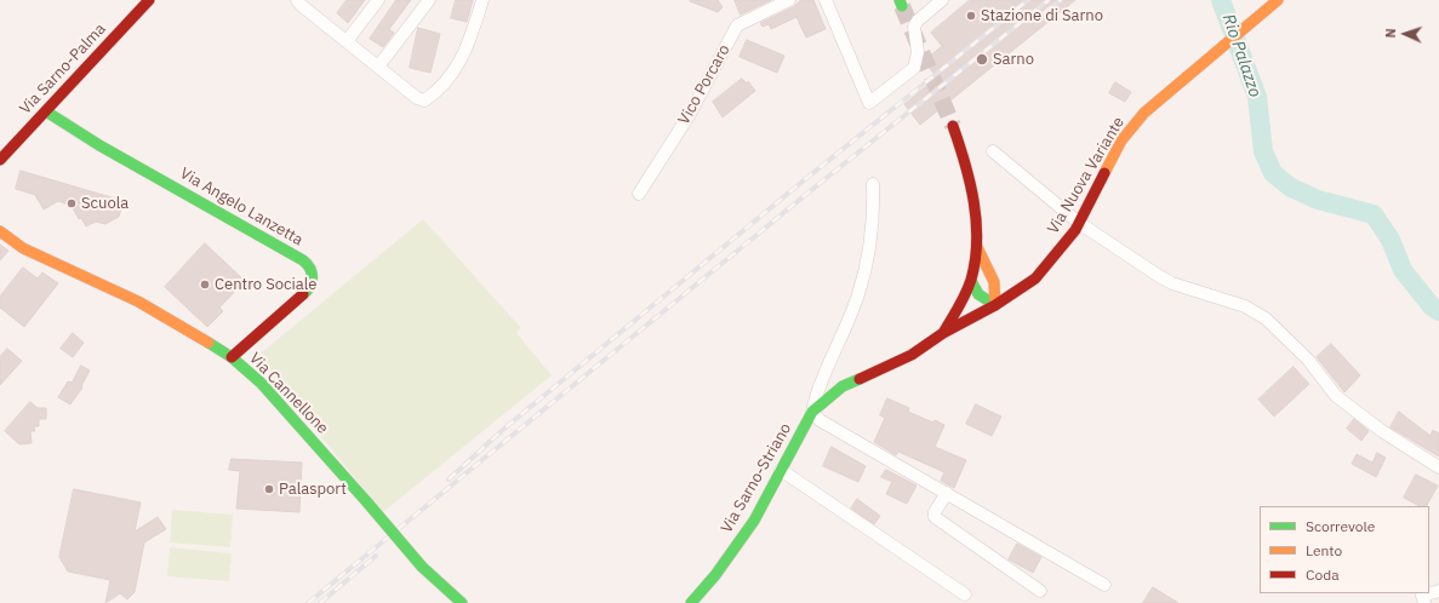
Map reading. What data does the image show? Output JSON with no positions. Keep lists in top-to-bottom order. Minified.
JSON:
{"streets":{"main road":["Via Sarno-Palma","Via Nuova Variante","Via Angelo Lanzetta","Via Cannellone","Via Sarno-Striano"],"street":["Vico Porcaro"]},"crossings":[["Via Sarno-Palma","Via Angelo Lanzetta"],["Via Nuova Variante","Via Sarno-Striano"],["Via Angelo Lanzetta","Via Cannellone"]],"water":["Rio Palazzo"],"places":["Stazione di Sarno","Sarno","Scuola","Centro Sociale","Palasport"],"legend":["Scorrevole","Lento","Coda"],"north":"left"}
